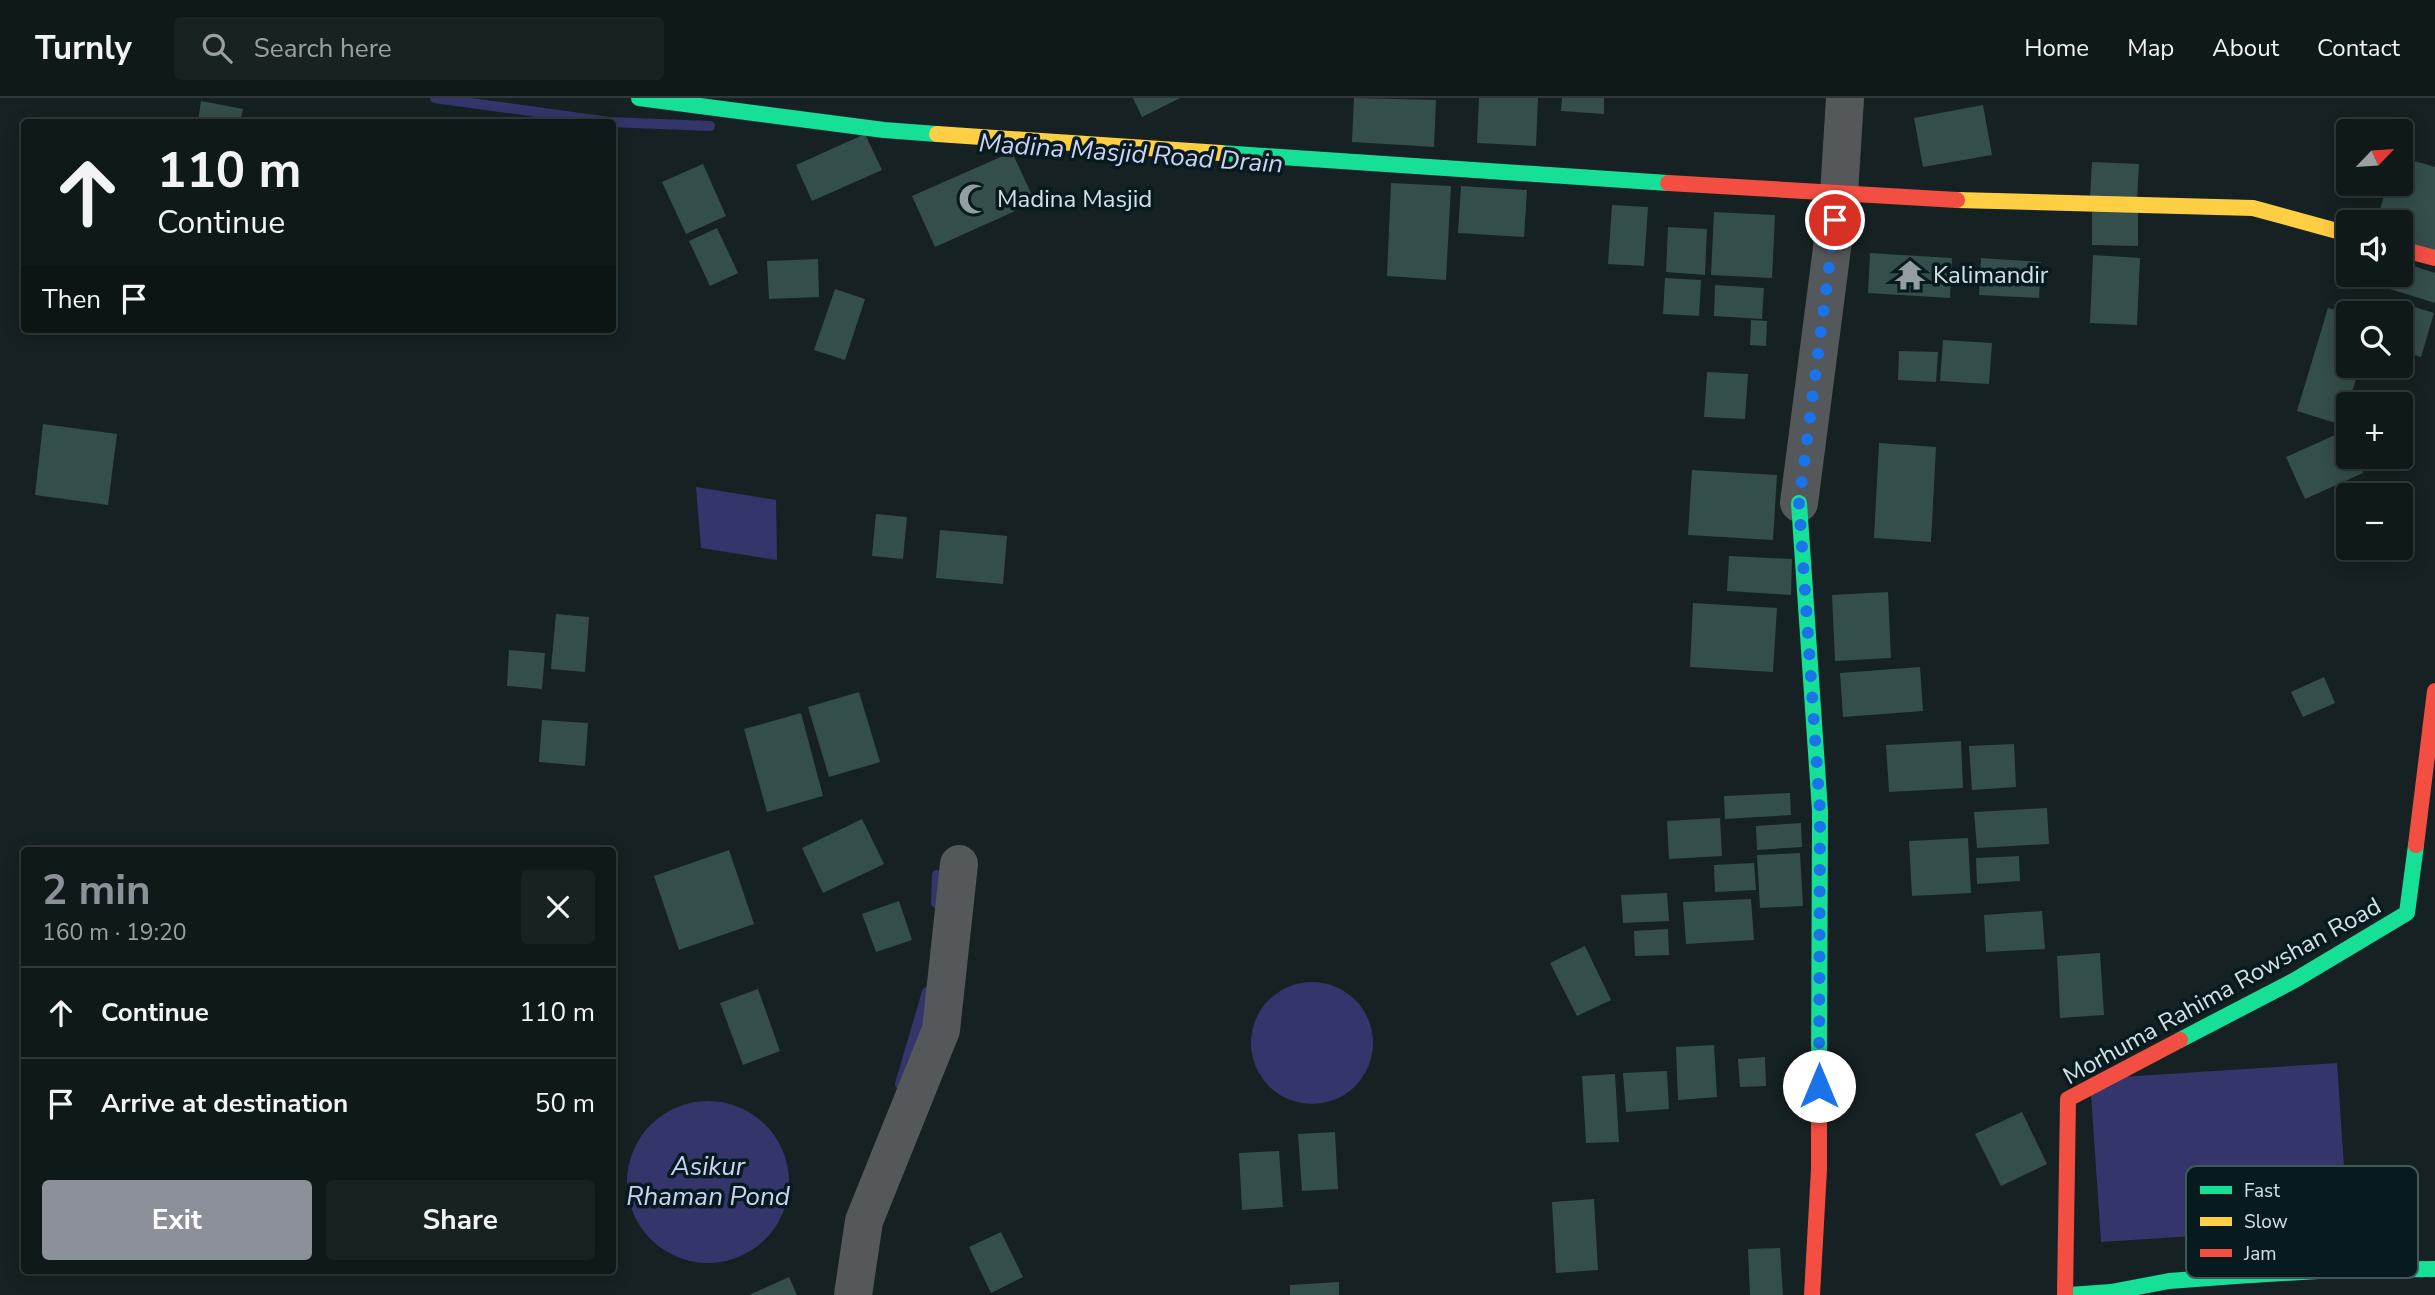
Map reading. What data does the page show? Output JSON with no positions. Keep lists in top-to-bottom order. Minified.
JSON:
{"streets":{"street":["Morhuma Rahima Rowshan Road"]},"water":["Madina Masjid Road Drain","Asikur Rhaman Pond"],"places":{"mosque":["Madina Masjid"],"temple":["Kalimandir"]},"legend":["Fast","Slow","Jam"],"north":"top right","page":{"header":"Turnly","search":"Search here","nav":["Home","Map","About","Contact"],"map_buttons":["+","−"],"turn":["110 m","Continue"],"then":"Then","heading":["2 min","160 m · 19:20"],"list":[{"name":"Continue","value":"110 m"},{"name":"Arrive at destination","value":"50 m"}],"buttons":["Exit","Share"]}}
